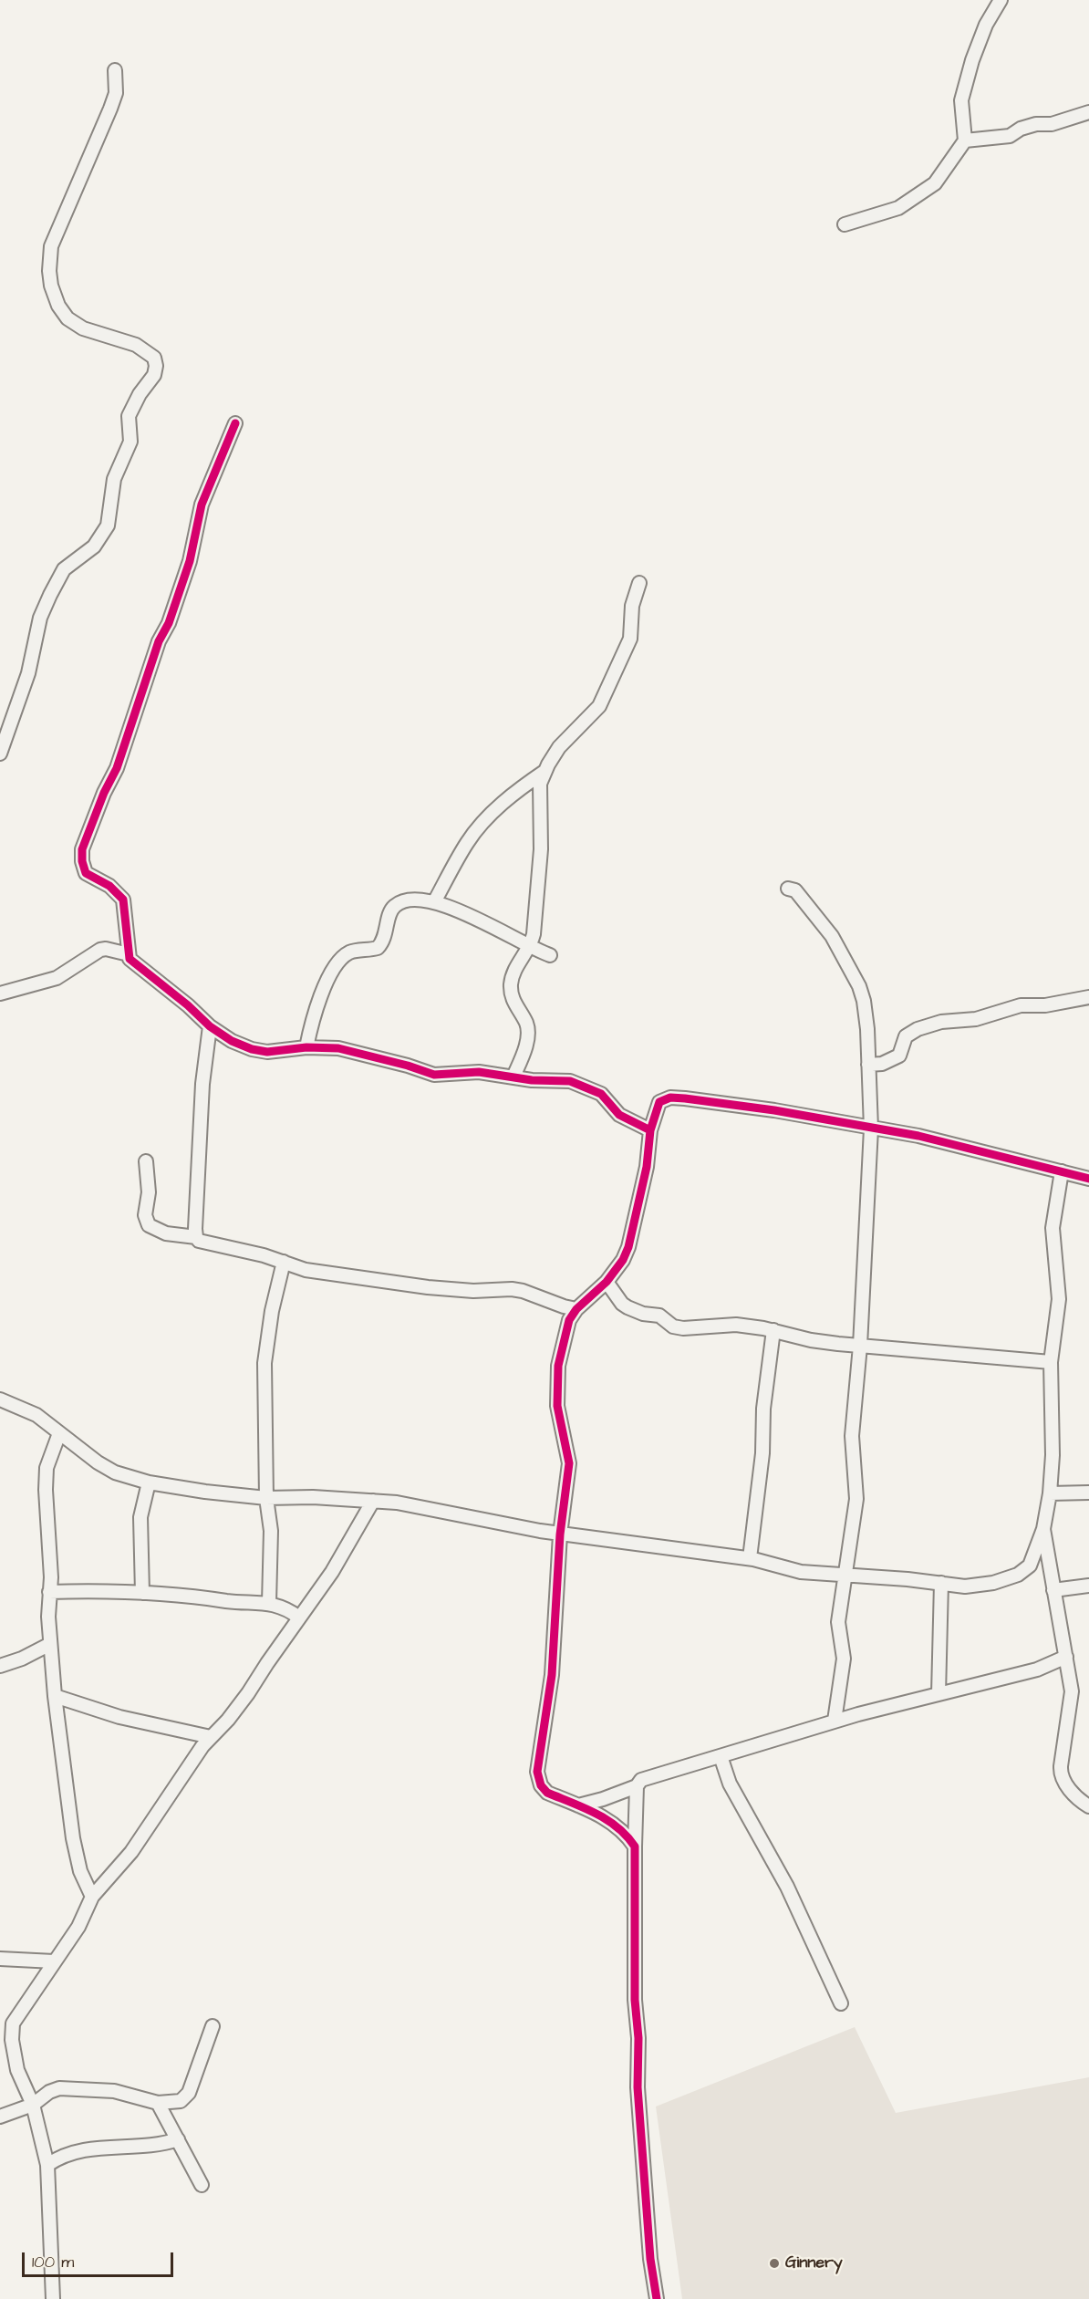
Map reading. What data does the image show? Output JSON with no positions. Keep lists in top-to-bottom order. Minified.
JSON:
{"places":["Ginnery"],"scale_bar":"100 m"}
